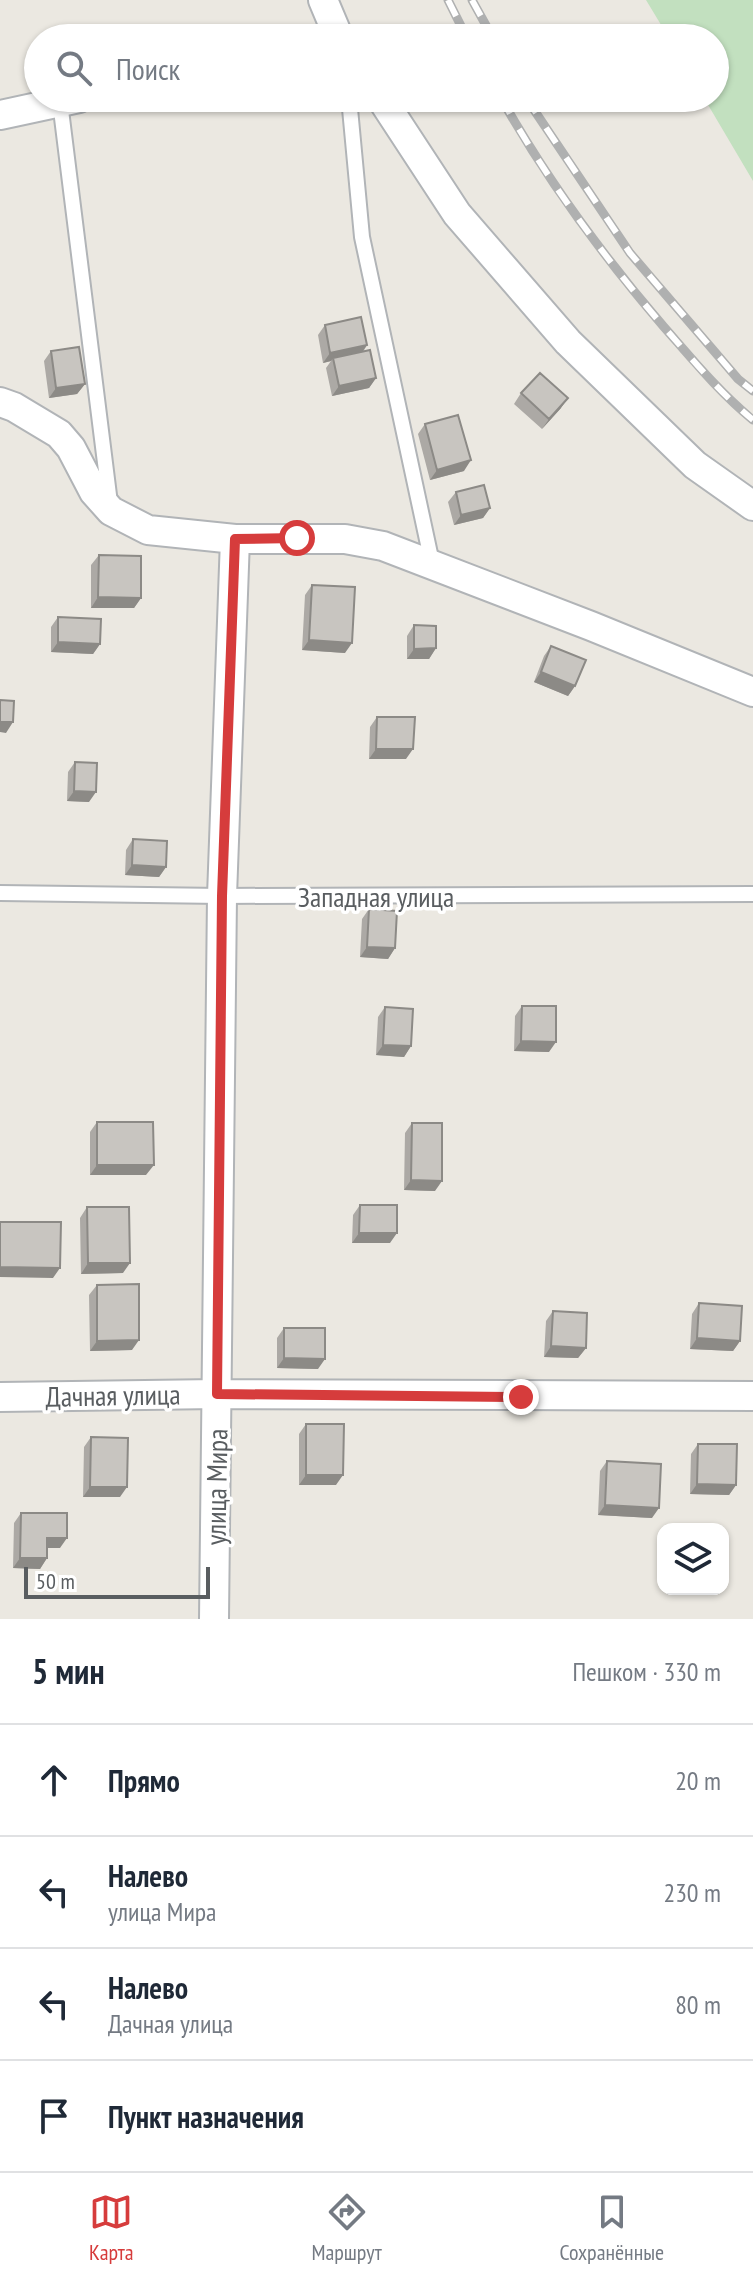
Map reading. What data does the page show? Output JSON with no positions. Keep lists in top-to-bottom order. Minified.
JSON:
{"streets":{"street":["Дачная улица","улица Мира"],"lane":["Западная улица"]},"crossings":[["Западная улица","улица Мира"],["Дачная улица","улица Мира"]],"scale_bar":"50 m","page":{"search":"Поиск","scale":"50 m","heading":["5 мин","Пешком · 330 m"],"list":[["Прямо","20 m"],["Налево","улица Мира","230 m"],["Налево","Дачная улица","80 m"],"Пункт назначения"],"nav":["Карта","Маршрут","Сохранённые"]}}
